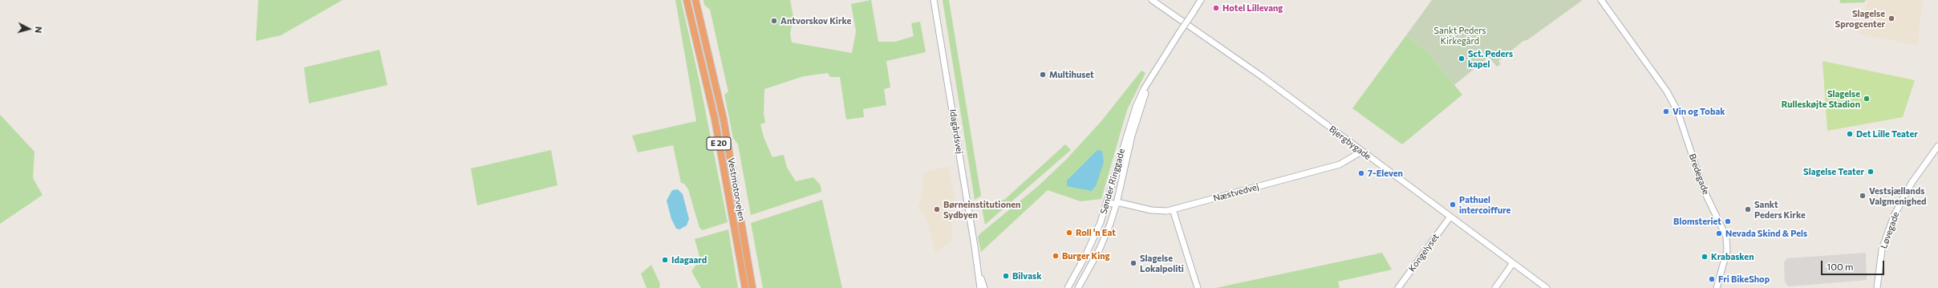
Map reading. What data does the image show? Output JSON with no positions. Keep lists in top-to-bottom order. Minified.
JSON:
{"streets":{"highway":["E 20","Vestmotorvejen"],"street":["Idagårdsvej","Bjergbygade","Bredegade","Sønder Ringgade","Næstvedvej","Løvegade","Kongelyset"]},"crossings":[["Bjergbygade","Næstvedvej"],["Bjergbygade","Kongelyset"],["Sønder Ringgade","Næstvedvej"]],"parks":["Sankt Peders Kirkegård"],"places":["Hotel Lillevang","Slagelse Sprogcenter","Antvorskov Kirke","Sct. Peders kapel","Multihuset","Slagelse Rulleskøjte Stadion","Vin og Tobak","Det Lille Teater","Slagelse Teater","7-Eleven","Vestsjællands Valgmenighed","Pathuel intercoiffure","Børneinstitutionen Sydbyen","Sankt Peders Kirke","Blomsteriet","Roll 'n Eat","Nevada Skind & Pels","Burger King","Krabasken","Idagaard","Slagelse Lokalpoliti","Bilvask","Fri BikeShop"],"scale_bar":"100 m","north":"right"}
